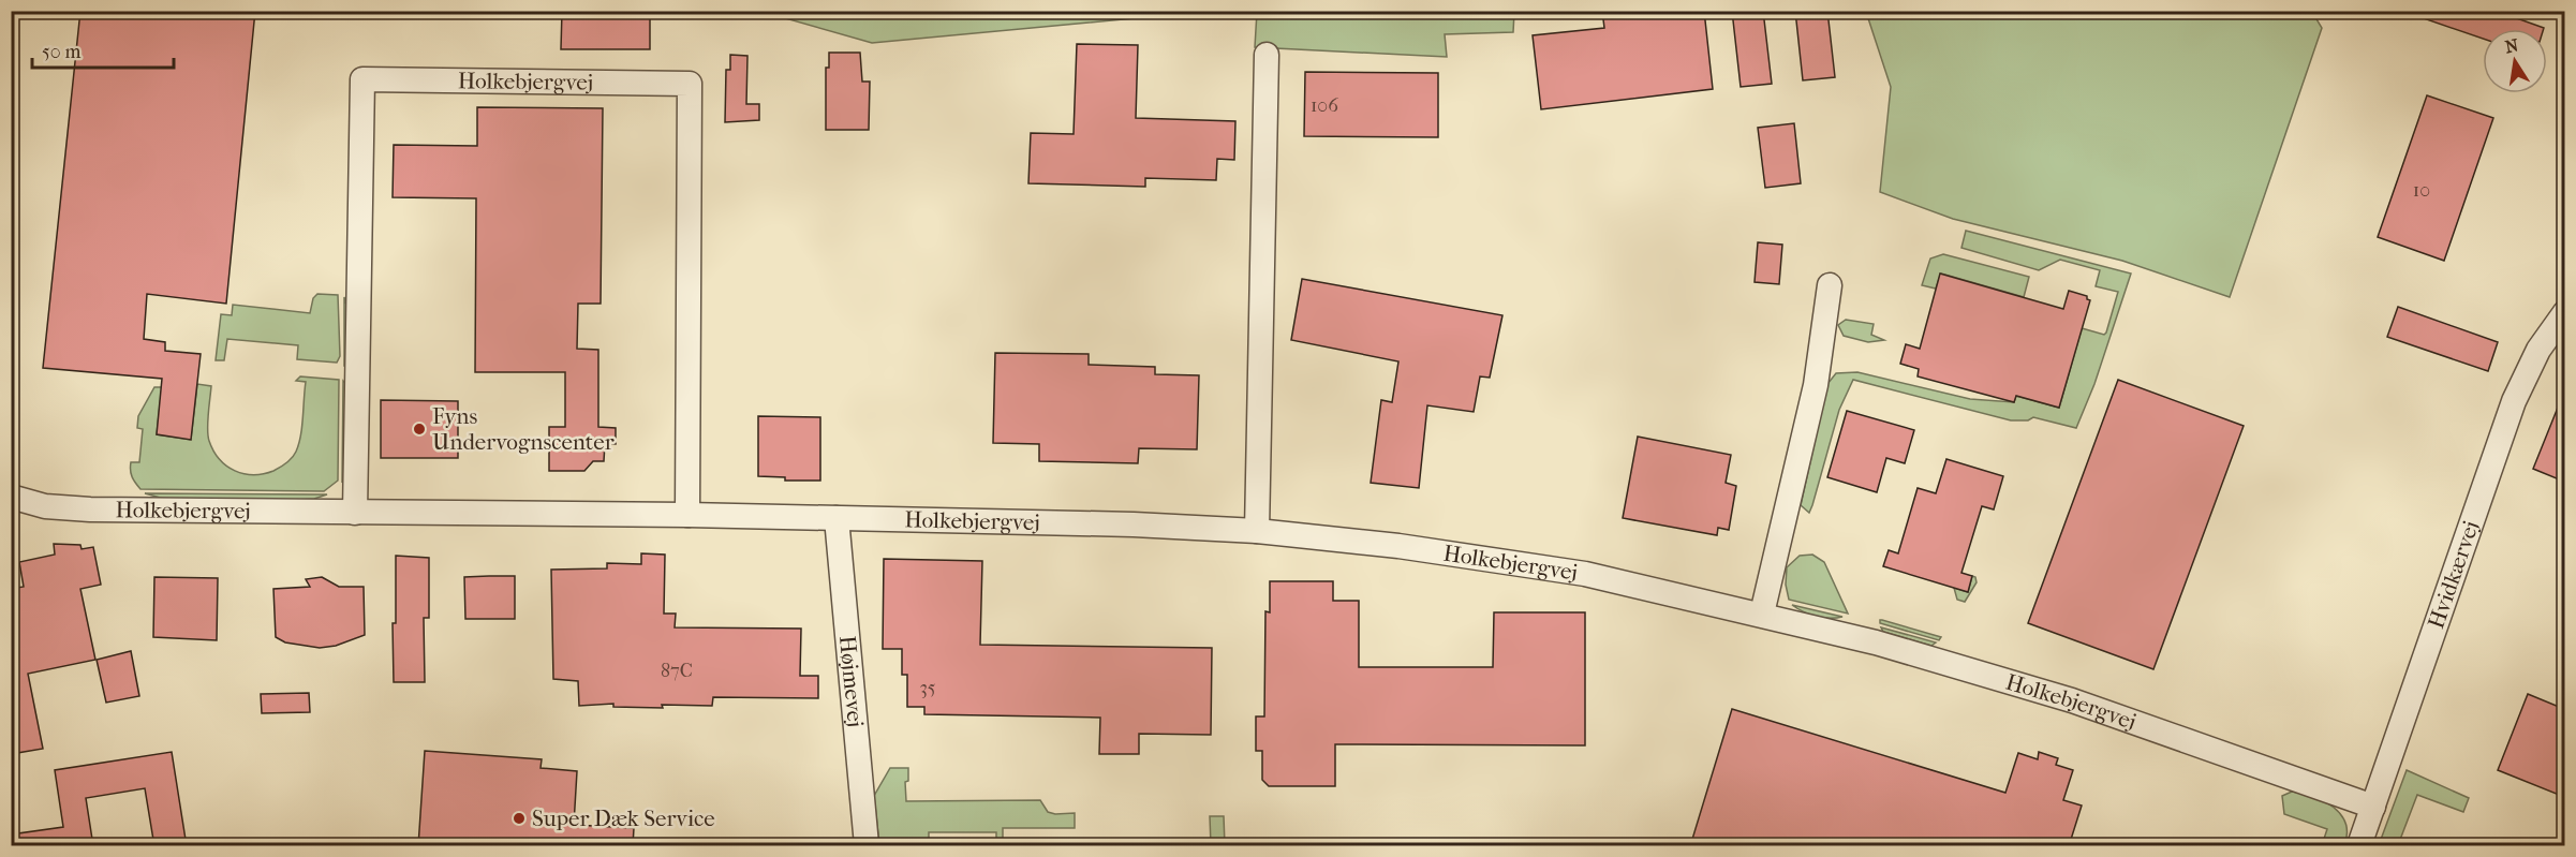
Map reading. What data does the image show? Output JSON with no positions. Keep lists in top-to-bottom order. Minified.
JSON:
{"streets":{"street":["Holkebjergvej","Hvidkærvej","Højmevej"]},"crossings":[["Holkebjergvej","Hvidkærvej"],["Holkebjergvej","Højmevej"]],"places":["Fyns Undervognscenter","Super Dæk Service"],"house_numbers":["106","10","87C","35"],"scale_bar":"50 m","north":"top"}
